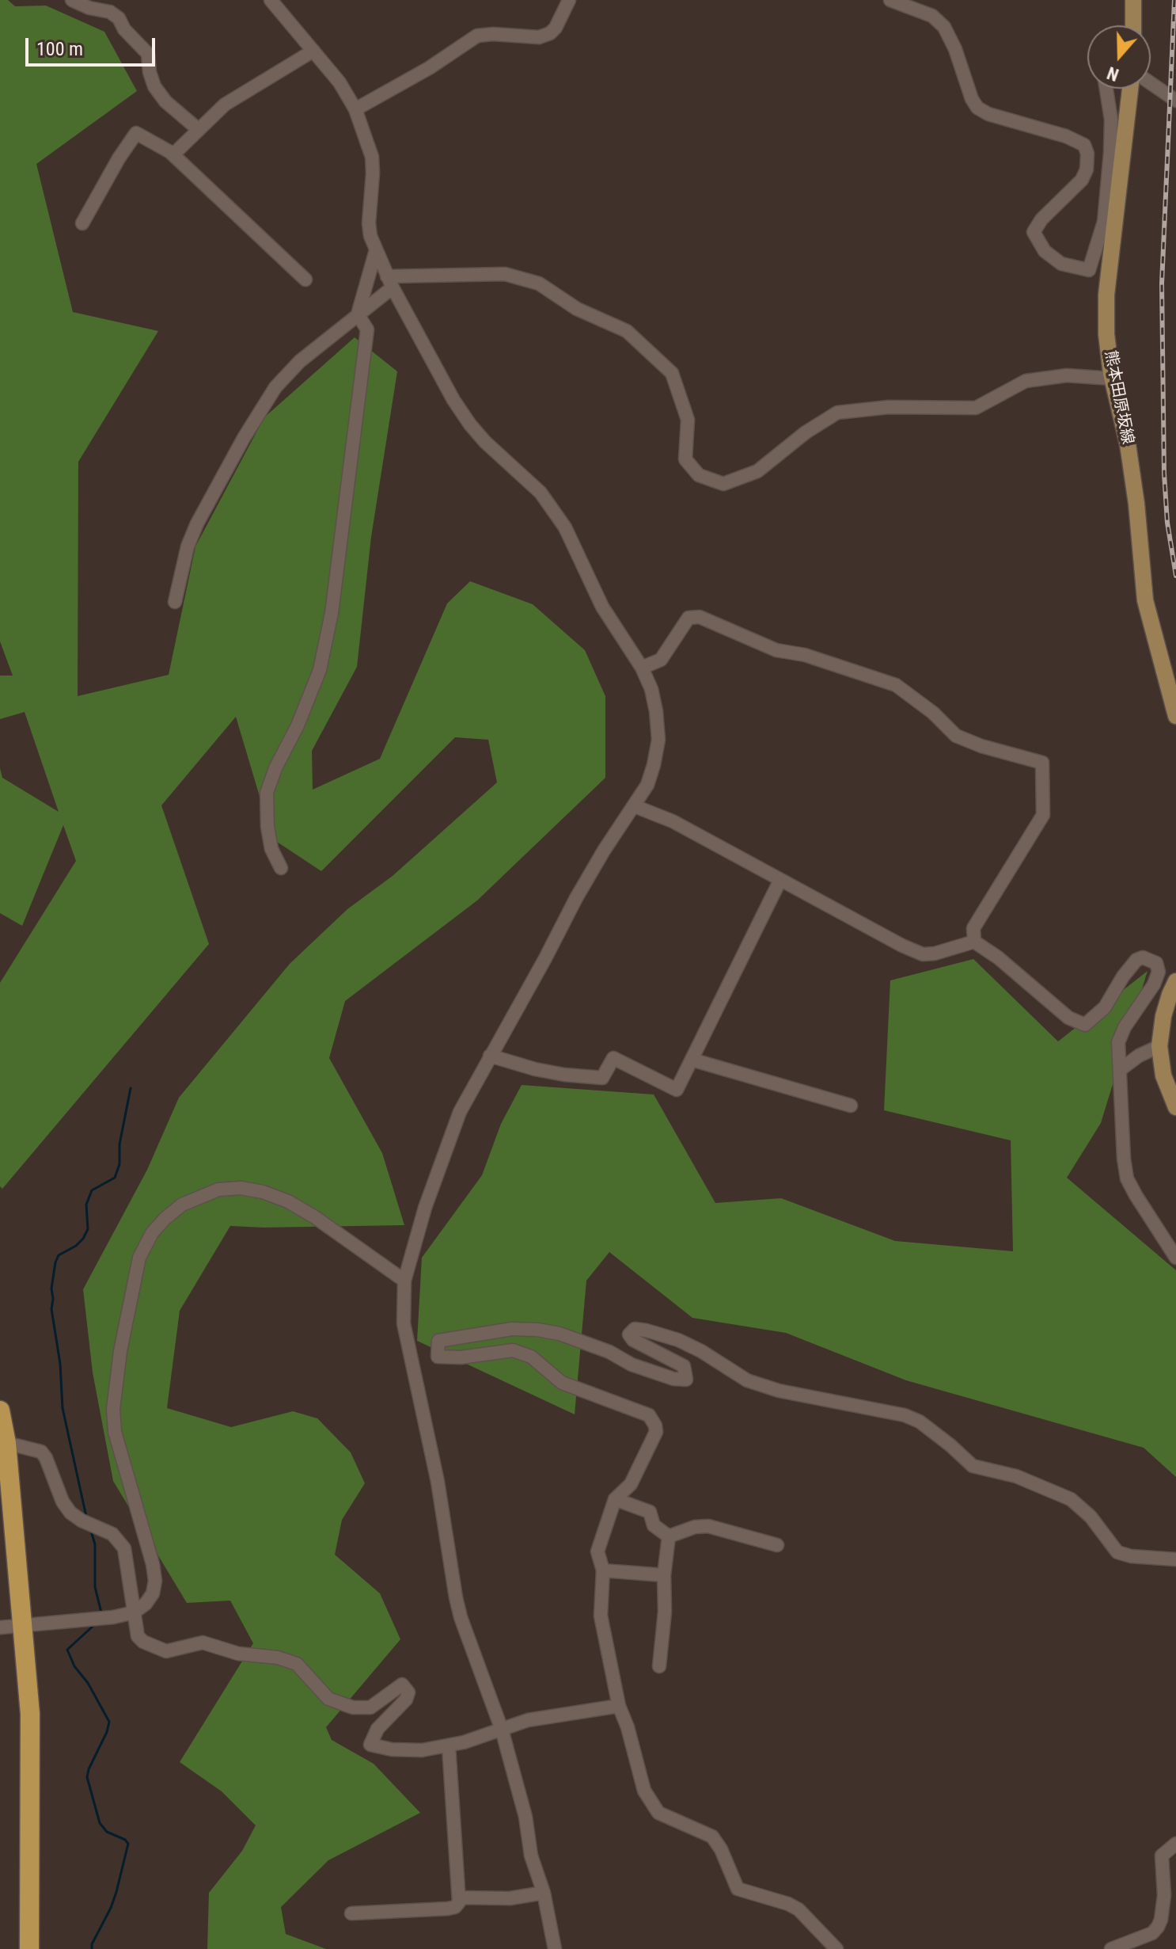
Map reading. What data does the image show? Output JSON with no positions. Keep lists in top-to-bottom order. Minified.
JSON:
{"streets":{"main road":["熊本田原坂線"]},"scale_bar":"100 m","north":"bottom"}
